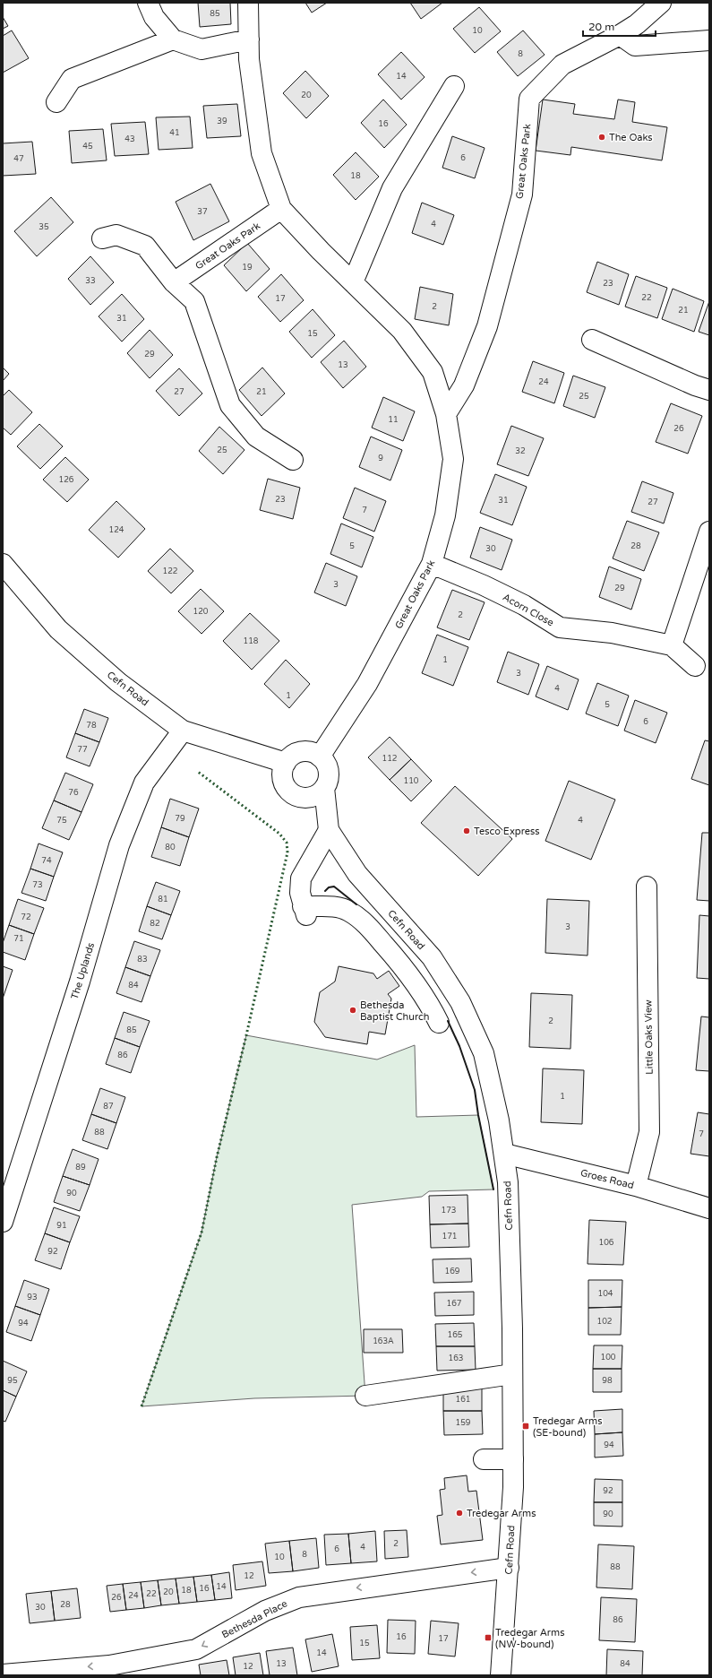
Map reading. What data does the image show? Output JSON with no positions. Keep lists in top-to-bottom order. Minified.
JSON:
{"streets":{"street":["Great Oaks Park","Acorn Close","Cefn Road","The Uplands","Little Oaks View","Groes Road","Bethesda Place"]},"crossings":[["Great Oaks Park","Acorn Close"],["Great Oaks Park","Cefn Road"],["Cefn Road","The Uplands"],["Cefn Road","Groes Road"],["Cefn Road","Bethesda Place"],["Little Oaks View","Groes Road"]],"one_way":["Bethesda Place"],"places":{"other":["The Oaks","Tesco Express","Bethesda Baptist Church","Tredegar Arms"],"transit":["Tredegar Arms (SE-bound)","Tredegar Arms (NW-bound)"]},"house_numbers":["85","10","8","14","20","39","16","41","43","45","6","47","18","37","4","35","19","33","23","22","17","2","21","31","15","29","13","24","27","21","25","11","26","25","32","9","126","23","31","27","7","124","5","28","30","122","3","29","120","2","118","1","3","4","1","5","6","78","77","112","110","76","79","75","4","80","74","73","81","72","82","3","71","83","84","2","85","86","1","87","88","7","89","90","173","91","171","106","92","169","104","93","167","102","94","165","163A","100","163","95","98","161","159","94","92","90","2","4","6","8","10","88","12","14","16","18","20","22","24","26","28","30","86","16","17","15","14","13","84","12"],"scale_bar":"20 m"}
